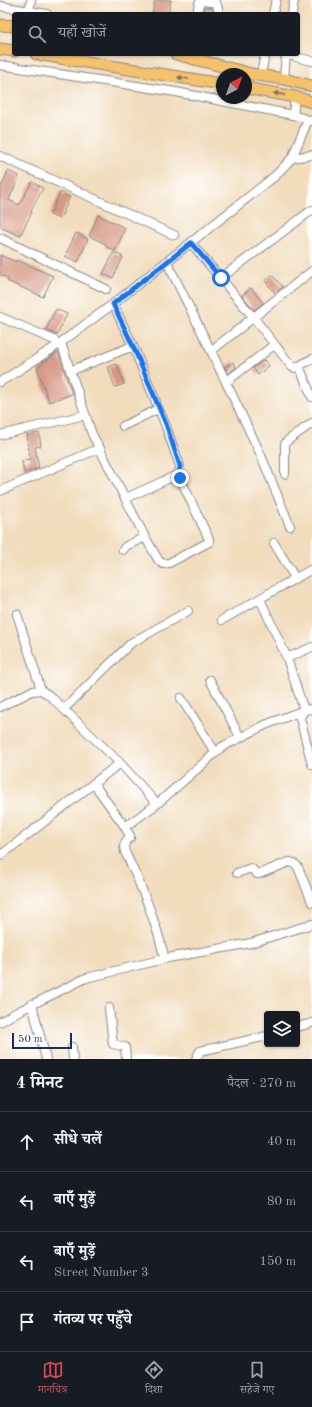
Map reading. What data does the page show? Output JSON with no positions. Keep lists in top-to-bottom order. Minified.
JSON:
{"scale_bar":"50 m","north":"top right","page":{"search":"यहाँ खोजें","scale":"50 m","heading":["4 मिनट","पैदल · 270 m"],"list":[["सीधे चलें","40 m"],["बाएँ मुड़ें","80 m"],["बाएँ मुड़ें","Street Number 3","150 m"],"गंतव्य पर पहुँचे"],"nav":["मानचित्र","दिशा","सहेजे गए"]}}
